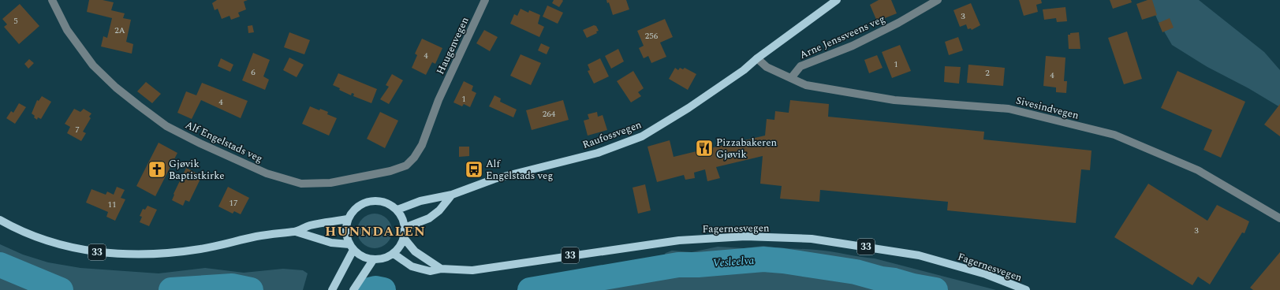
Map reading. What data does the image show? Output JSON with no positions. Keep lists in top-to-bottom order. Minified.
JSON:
{"streets":{"main road":["Raufossvegen","Fagernesvegen","33"],"street":["Arne Jenssveens veg","Haugenvegen","Sivesindvegen","Alf Engelstads veg"]},"crossings":[["Arne Jenssveens veg","Sivesindvegen"],["Haugenvegen","Alf Engelstads veg"],["Sivesindvegen","Raufossvegen"],["Raufossvegen","Fagernesvegen"],["Raufossvegen","33"],["Fagernesvegen","33"]],"districts":["HUNNDALEN"],"water":["Vesleelva"],"places":{"restaurant":["Pizzabakeren Gjøvik"],"church":["Gjøvik Baptistkirke"],"bus stop":["Alf Engelstads veg"]},"house_numbers":["3","5","2A","256","4","1","6","2","4","1","4","264","7","17","11","3"]}
